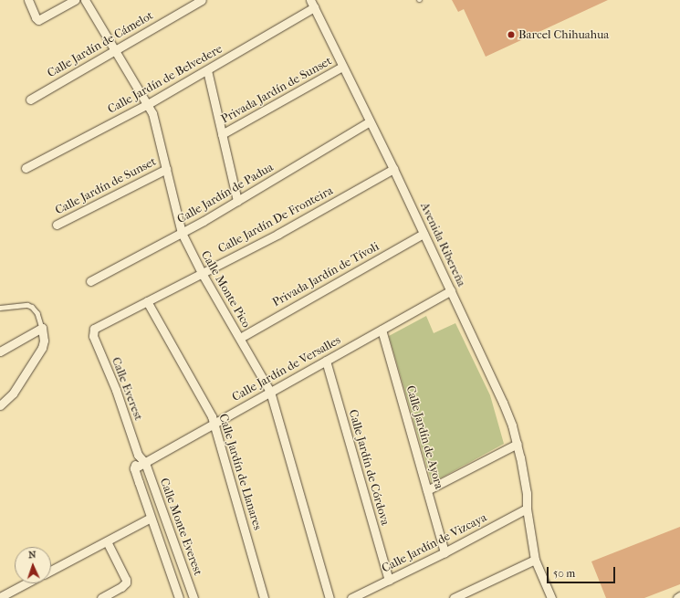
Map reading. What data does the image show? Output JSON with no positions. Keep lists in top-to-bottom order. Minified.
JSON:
{"streets":{"street":["Calle Jardín de Cámelot","Calle Jardín de Belvedere","Privada Jardín de Sunset","Calle Jardín de Sunset","Calle Jardín de Padua","Calle Jardín De Fronteira","Avenida Ribereña","Privada Jardín de Tívoli","Calle Monte Pico","Calle Jardín de Versalles","Calle Everest","Calle Jardín de Ayora","Calle Jardín de Córdova","Calle Jardín de Llanares","Calle Monte Everest","Calle Jardín de Vizcaya"]},"crossings":[["Calle Jardín de Cámelot","Calle Monte Pico"],["Calle Jardín de Belvedere","Avenida Ribereña"],["Calle Jardín de Belvedere","Calle Monte Pico"],["Privada Jardín de Sunset","Avenida Ribereña"],["Calle Jardín de Sunset","Calle Monte Pico"],["Calle Jardín de Padua","Avenida Ribereña"],["Calle Jardín de Padua","Calle Monte Pico"],["Calle Jardín De Fronteira","Avenida Ribereña"],["Calle Jardín De Fronteira","Calle Monte Pico"],["Calle Jardín De Fronteira","Calle Everest"],["Calle Jardín De Fronteira","Calle Jardín de Llanares"],["Avenida Ribereña","Privada Jardín de Tívoli"],["Avenida Ribereña","Calle Jardín de Versalles"],["Avenida Ribereña","Calle Jardín de Vizcaya"],["Privada Jardín de Tívoli","Calle Monte Pico"],["Calle Monte Pico","Calle Jardín de Versalles"],["Calle Jardín de Versalles","Calle Everest"],["Calle Jardín de Versalles","Calle Jardín de Ayora"],["Calle Jardín de Versalles","Calle Jardín de Córdova"],["Calle Jardín de Versalles","Calle Jardín de Llanares"],["Calle Jardín de Versalles","Calle Monte Everest"],["Calle Everest","Calle Monte Everest"],["Calle Jardín de Ayora","Calle Jardín de Vizcaya"],["Calle Jardín de Córdova","Calle Jardín de Vizcaya"]],"places":["Barcel Chihuahua"],"scale_bar":"50 m","north":"top"}
